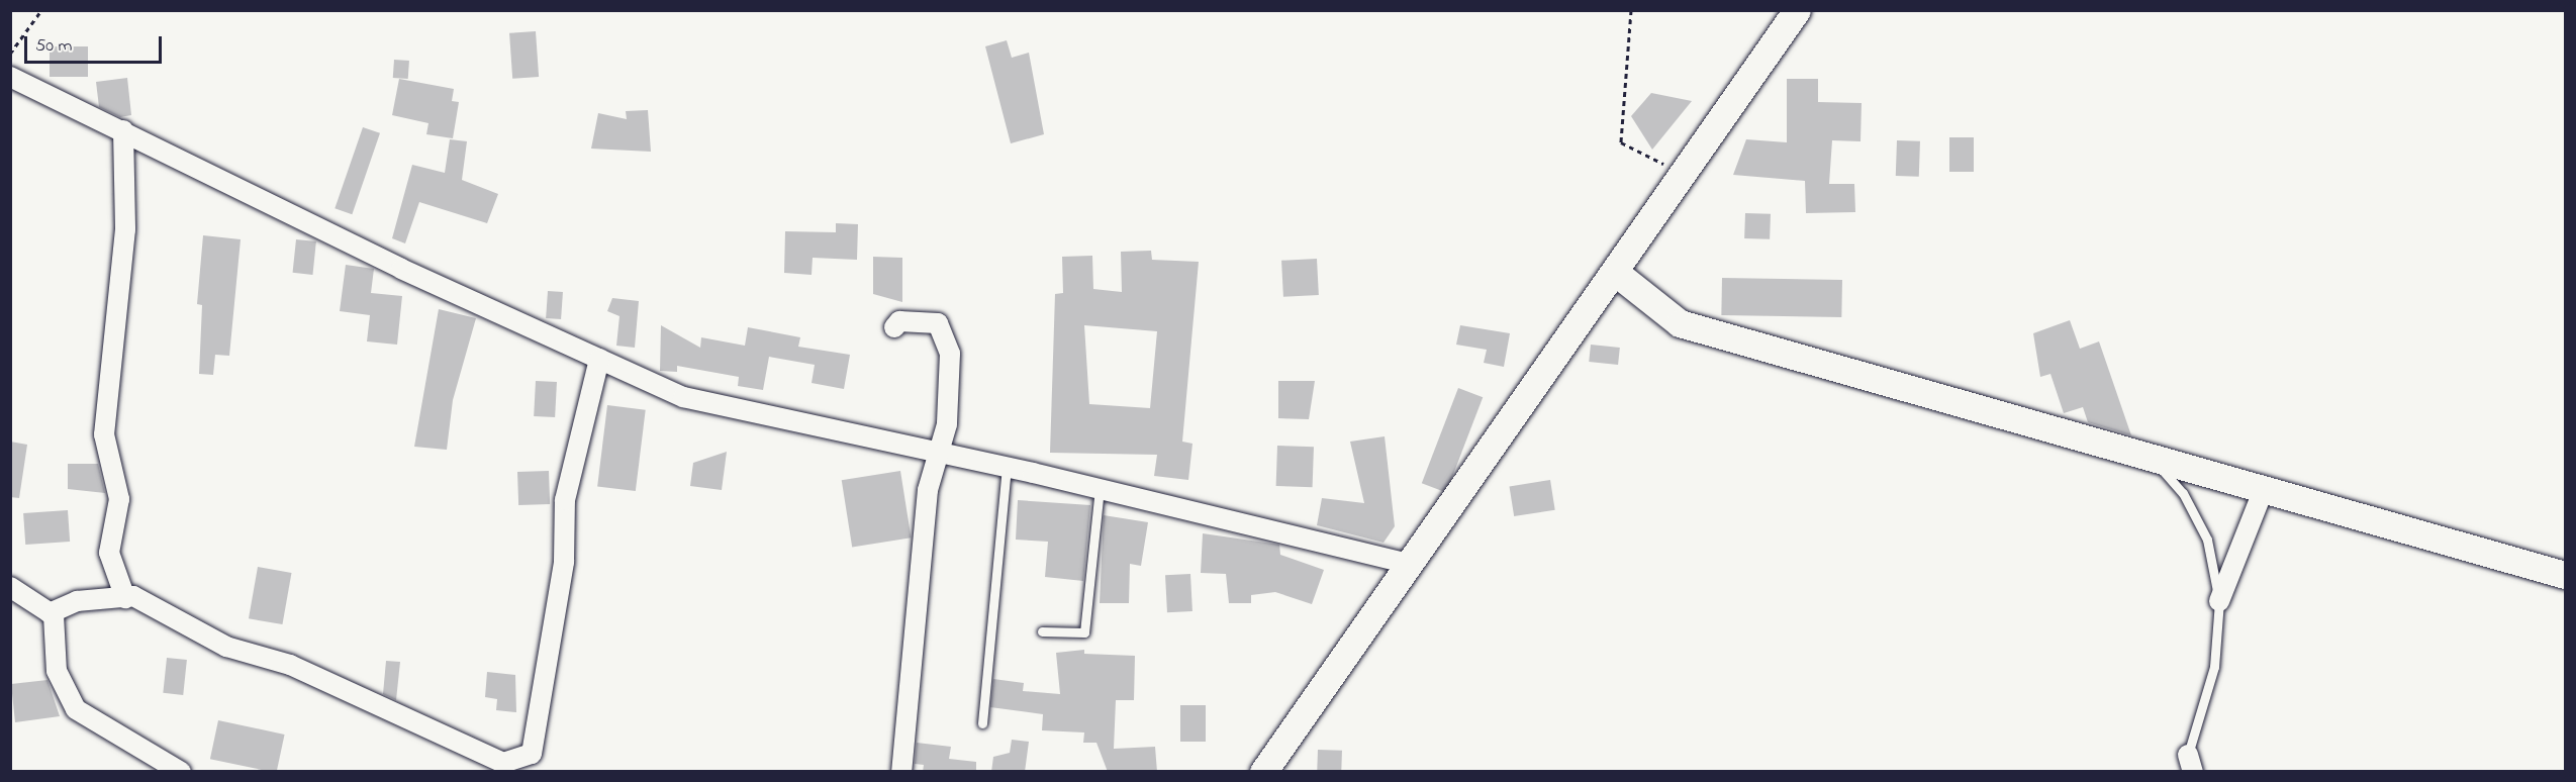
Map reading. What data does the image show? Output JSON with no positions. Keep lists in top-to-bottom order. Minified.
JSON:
{"scale_bar":"50 m"}
